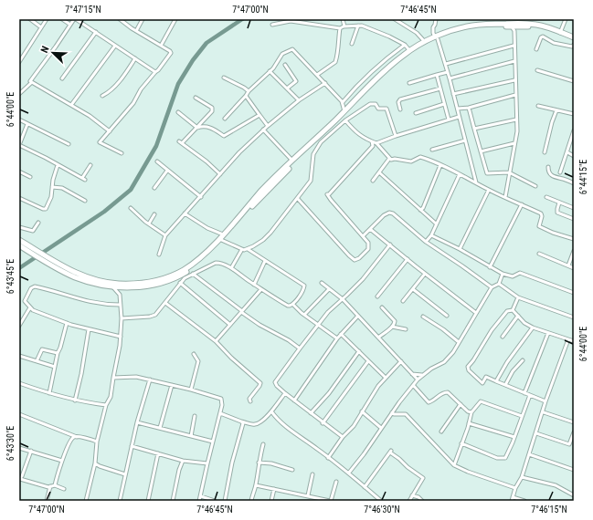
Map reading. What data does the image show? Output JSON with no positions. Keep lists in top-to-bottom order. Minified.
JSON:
{"north":"top left","coordinates":["7°47'15\"N","7°47'00\"N","7°46'45\"N","6°44'00\"E","6°44'15\"E","6°43'45\"E","6°43'30\"E","7°46'30\"N","7°46'15\"N"]}
